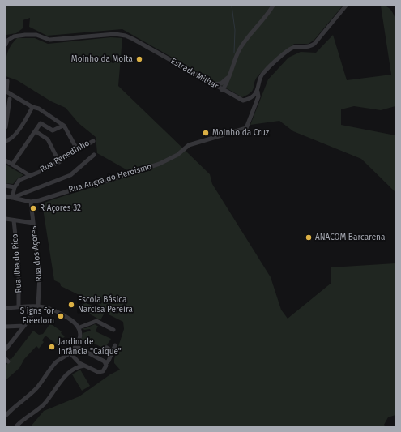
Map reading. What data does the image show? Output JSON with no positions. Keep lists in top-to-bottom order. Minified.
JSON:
{"streets":{"street":["Estrada Militar","Rua Penedinho","Rua Angra do Heroísmo","Rua dos Açores","Rua Ilha do Pico"]},"crossings":[["Estrada Militar","Rua Angra do Heroísmo"],["Rua Angra do Heroísmo","Rua dos Açores"]],"places":["Moinho da Moita","Moinho da Cruz","R Açores 32","ANACOM Barcarena","Escola Básica Narcisa Pereira","S igns for Freedom","Jardim de Infância \"Caíque\""]}
